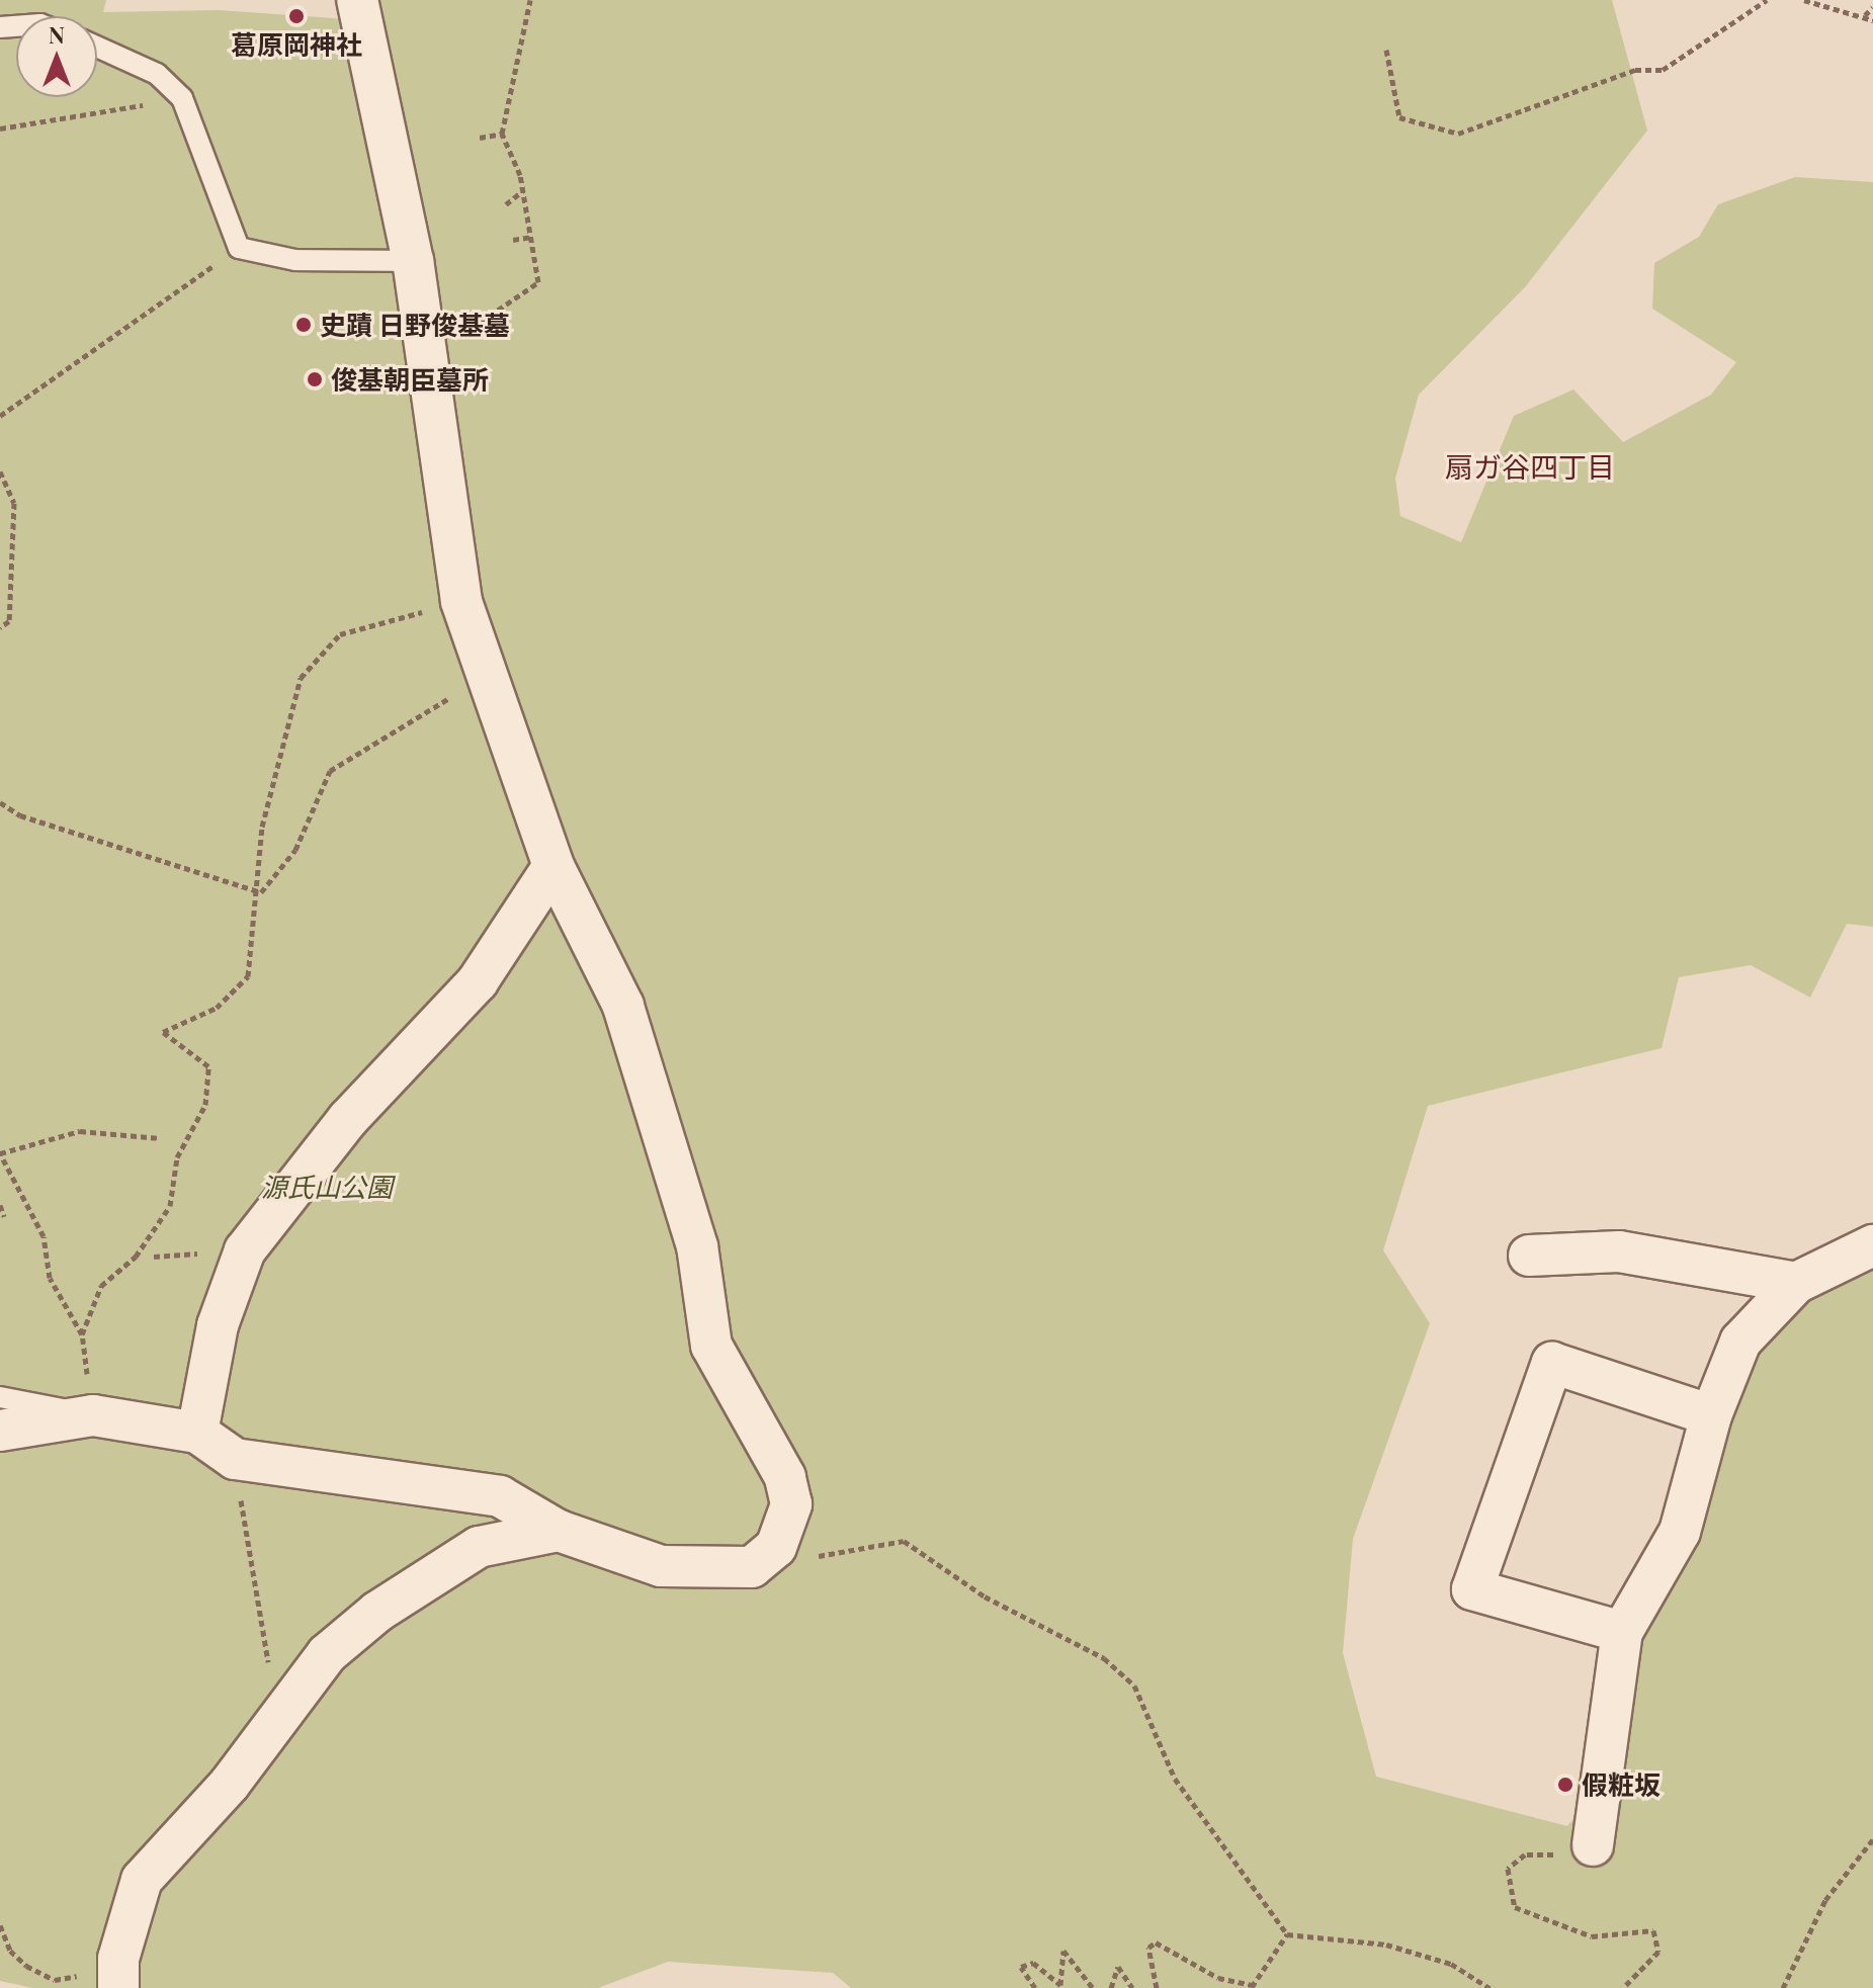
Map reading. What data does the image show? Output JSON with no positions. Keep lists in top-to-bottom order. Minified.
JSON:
{"districts":["扇ガ谷四丁目"],"parks":["源氏山公園"],"places":["葛原岡神社","史蹟 日野俊基墓","俊基朝臣墓所","假粧坂"],"north":"top"}
